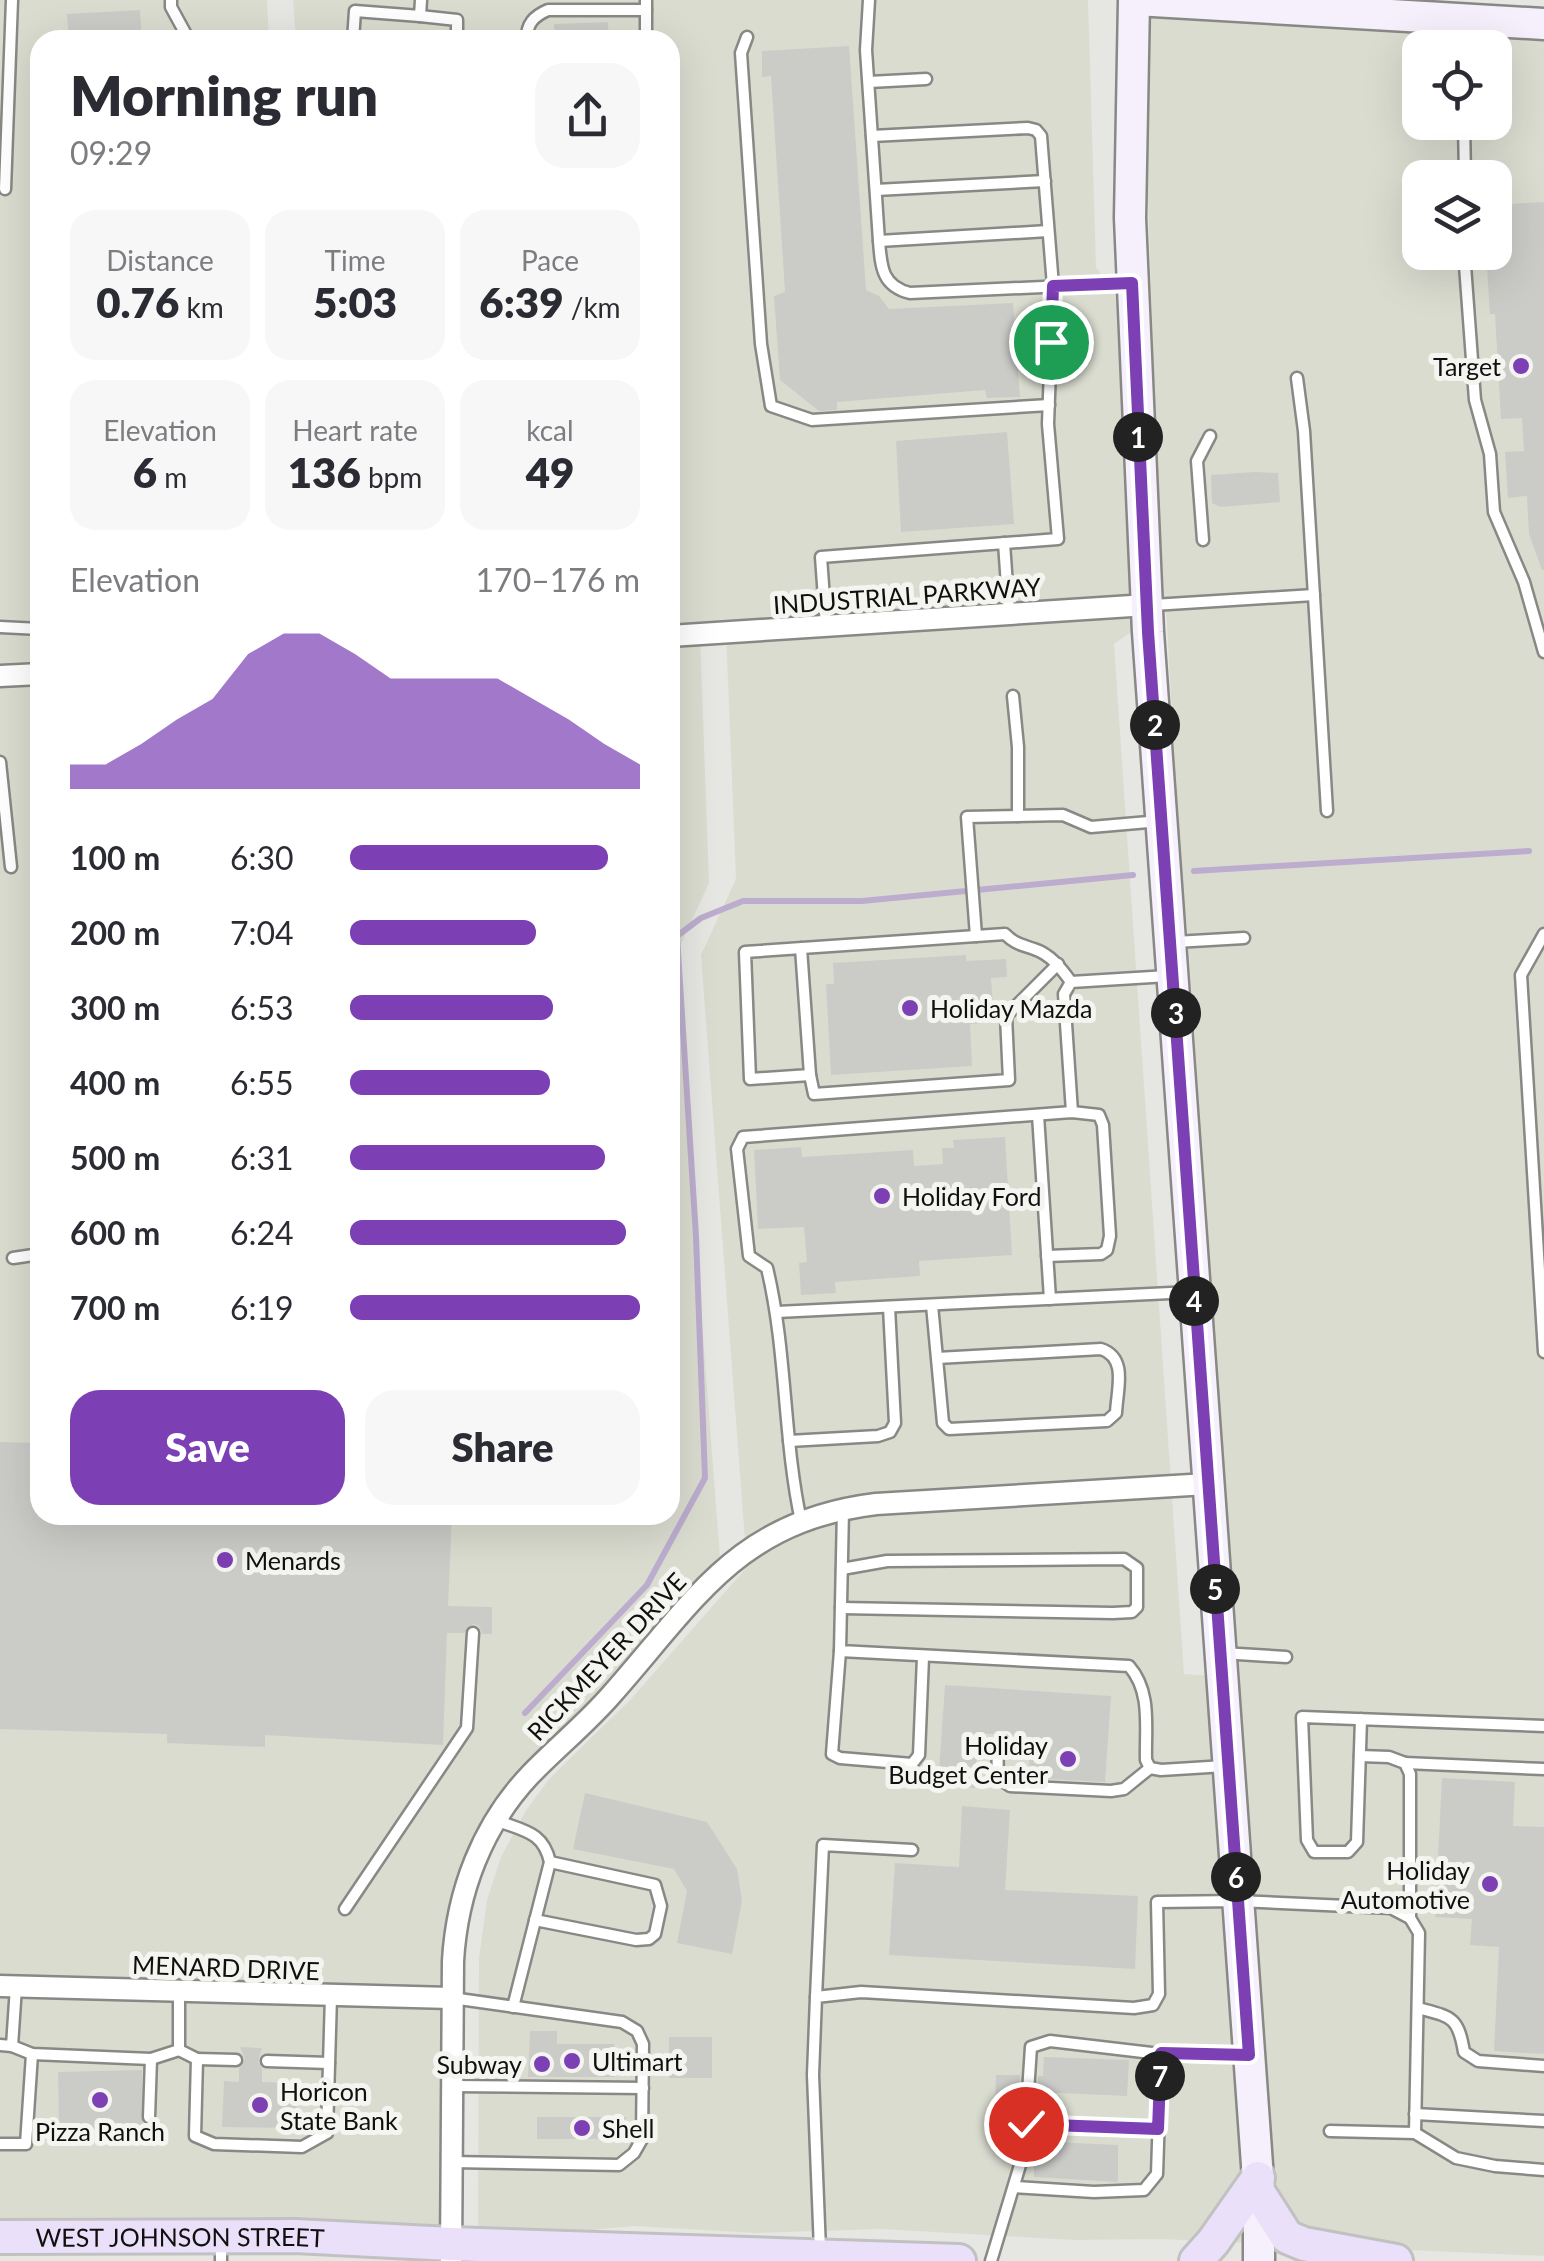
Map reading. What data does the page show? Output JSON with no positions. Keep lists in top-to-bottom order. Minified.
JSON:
{"streets":{"main road":["WEST JOHNSON STREET"],"street":["INDUSTRIAL PARKWAY","RICKMEYER DRIVE","MENARD DRIVE"]},"crossings":[["RICKMEYER DRIVE","MENARD DRIVE"],["RICKMEYER DRIVE","WEST JOHNSON STREET"]],"places":["Target","Holiday Mazda","Holiday Ford","Menards","Holiday Budget Center","Holiday Automotive","Ultimart","Subway","Pizza Ranch","Horicon State Bank","Shell"],"page":{"heading":["Morning run","09:29"],"stats":[["Distance","0.76 km"],["Time","5:03"],["Pace","6:39 /km"],["Elevation","6 m"],["Heart rate","136 bpm"],["kcal","49"]],"pins":["1","2","3","4","5","6","7"],"chart":["Elevation","170–176 m"],"list":[{"name":"100 m","note":"6:30"},{"name":"200 m","note":"7:04"},{"name":"300 m","note":"6:53"},{"name":"400 m","note":"6:55"},{"name":"500 m","note":"6:31"},{"name":"600 m","note":"6:24"},{"name":"700 m","note":"6:19"}],"buttons":["Save","Share"]}}
